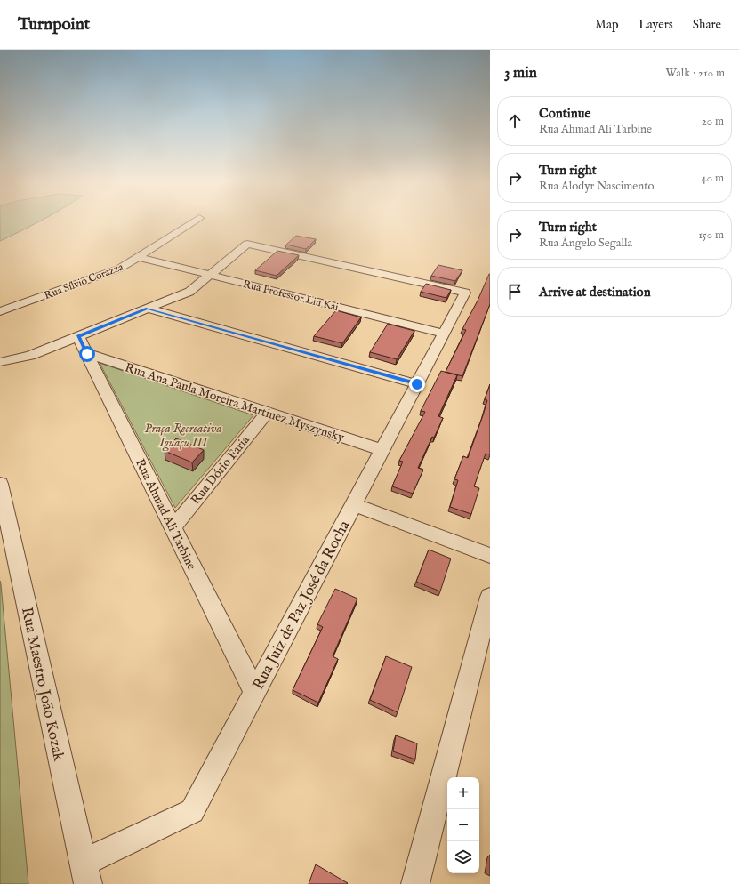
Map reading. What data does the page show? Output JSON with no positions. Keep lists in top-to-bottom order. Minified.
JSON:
{"streets":{"street":["Rua Sílvio Corazza","Rua Professor Liu Kai","Rua Ana Paula Moreira Martinez Myszynsky","Rua Dório Faria","Rua Ahmad Ali Tarbine","Rua Juiz de Paz José da Rocha","Rua Maestro João Kozak"]},"crossings":[["Rua Sílvio Corazza","Rua Professor Liu Kai"],["Rua Professor Liu Kai","Rua Juiz de Paz José da Rocha"],["Rua Ana Paula Moreira Martinez Myszynsky","Rua Dório Faria"],["Rua Ana Paula Moreira Martinez Myszynsky","Rua Ahmad Ali Tarbine"],["Rua Ana Paula Moreira Martinez Myszynsky","Rua Juiz de Paz José da Rocha"],["Rua Dório Faria","Rua Ahmad Ali Tarbine"],["Rua Ahmad Ali Tarbine","Rua Juiz de Paz José da Rocha"],["Rua Juiz de Paz José da Rocha","Rua Maestro João Kozak"]],"parks":["Praça Recreativa Iguaçu III"],"page":{"header":"Turnpoint","nav":["Map","Layers","Share"],"heading":["3 min","Walk · 210 m"],"list":[["Continue","Rua Ahmad Ali Tarbine","20 m"],["Turn right","Rua Alodyr Nascimento","40 m"],["Turn right","Rua Ângelo Segalla","150 m"],"Arrive at destination"],"map_buttons":["+","−"]}}
